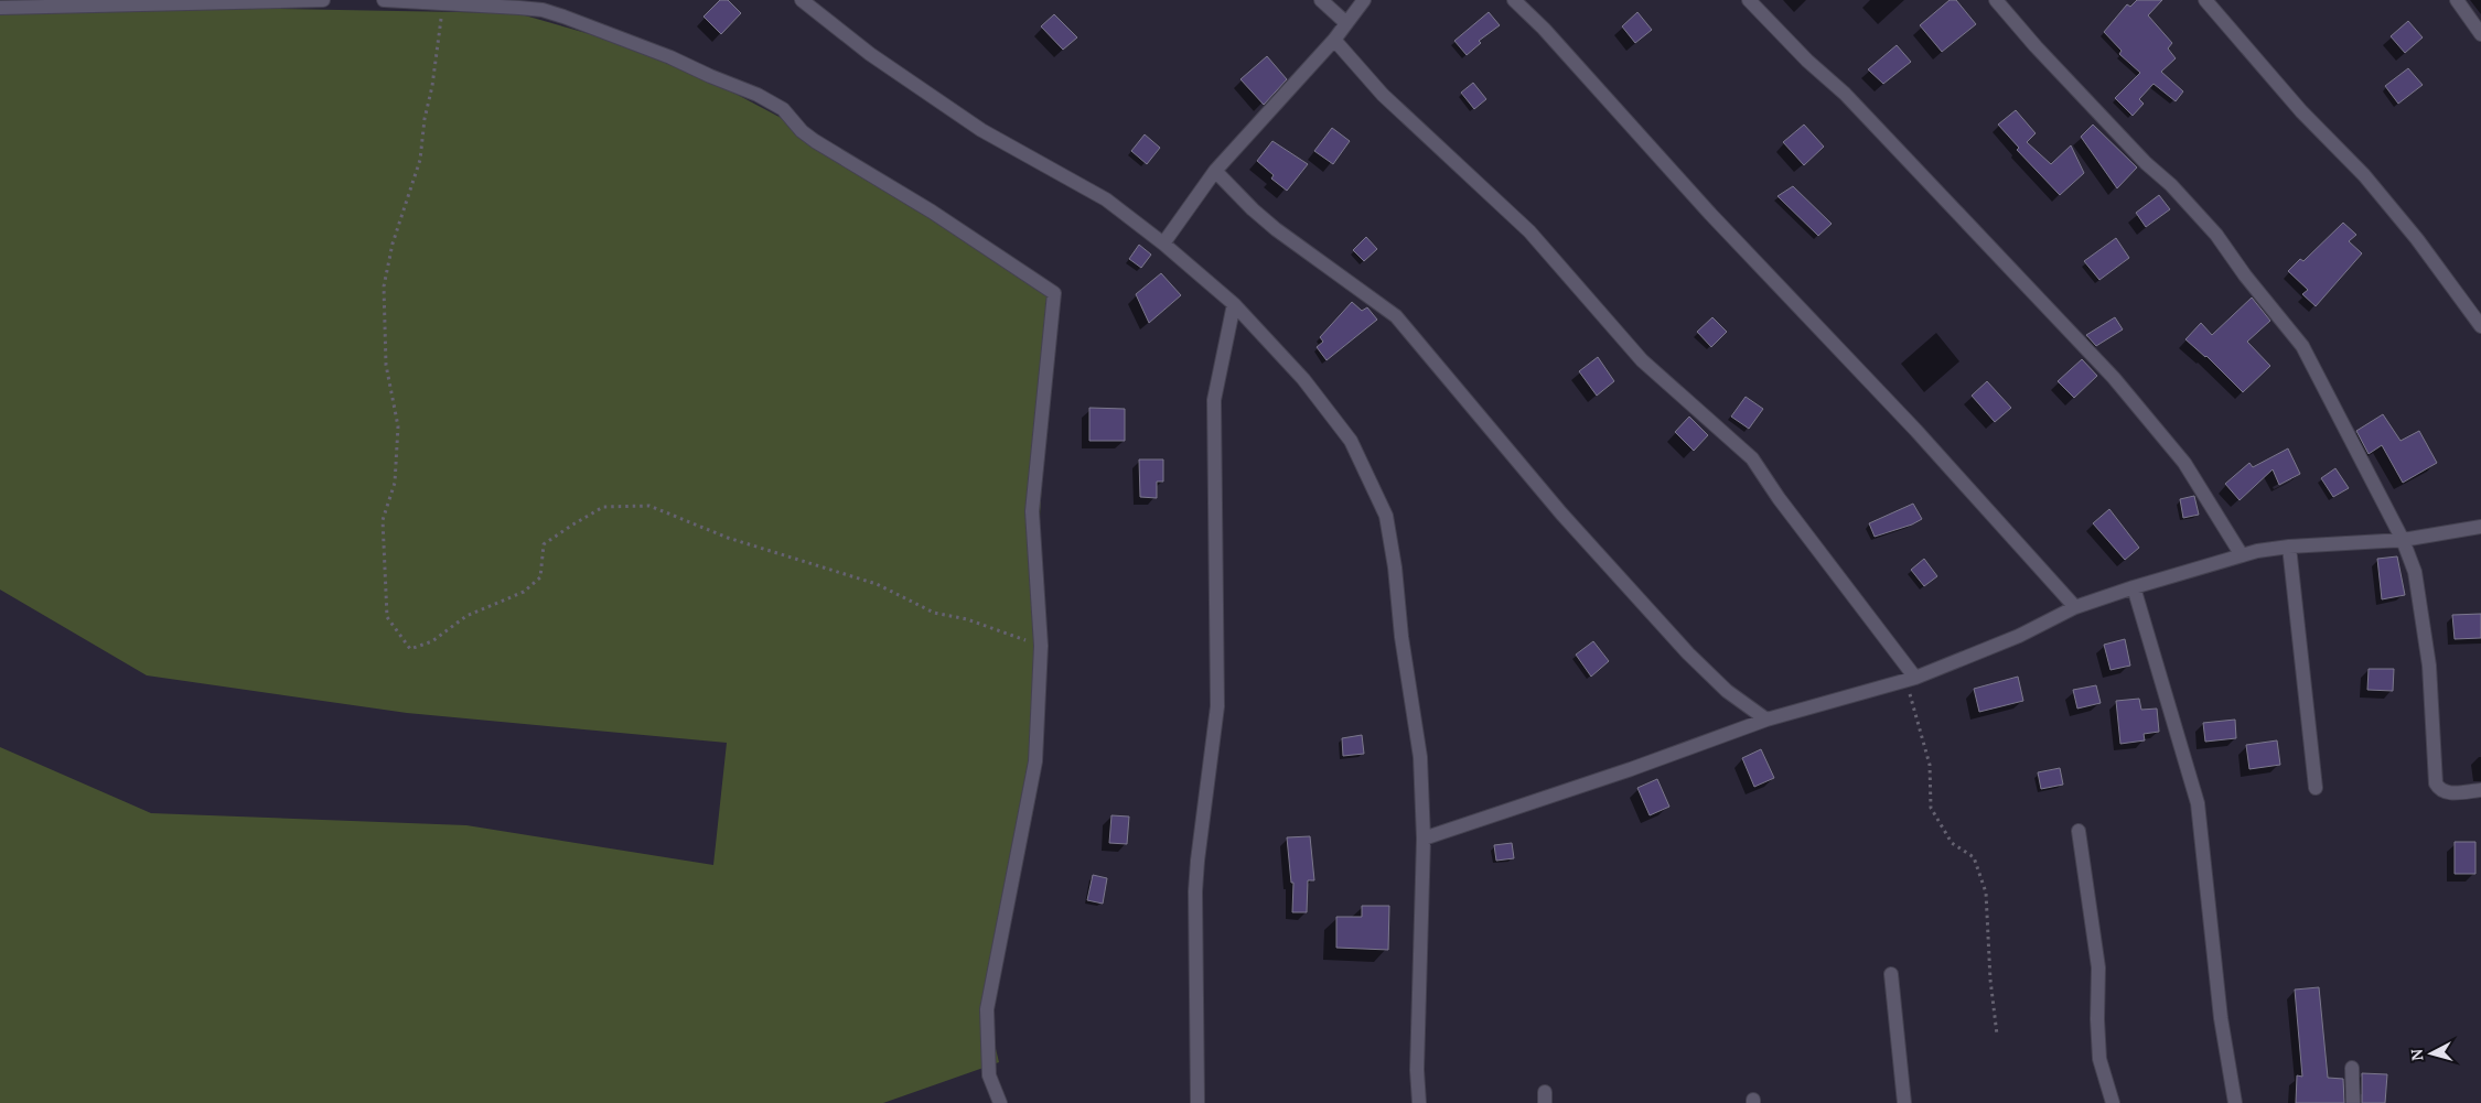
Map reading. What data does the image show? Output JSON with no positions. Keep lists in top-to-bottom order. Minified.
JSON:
{"north":"left"}
